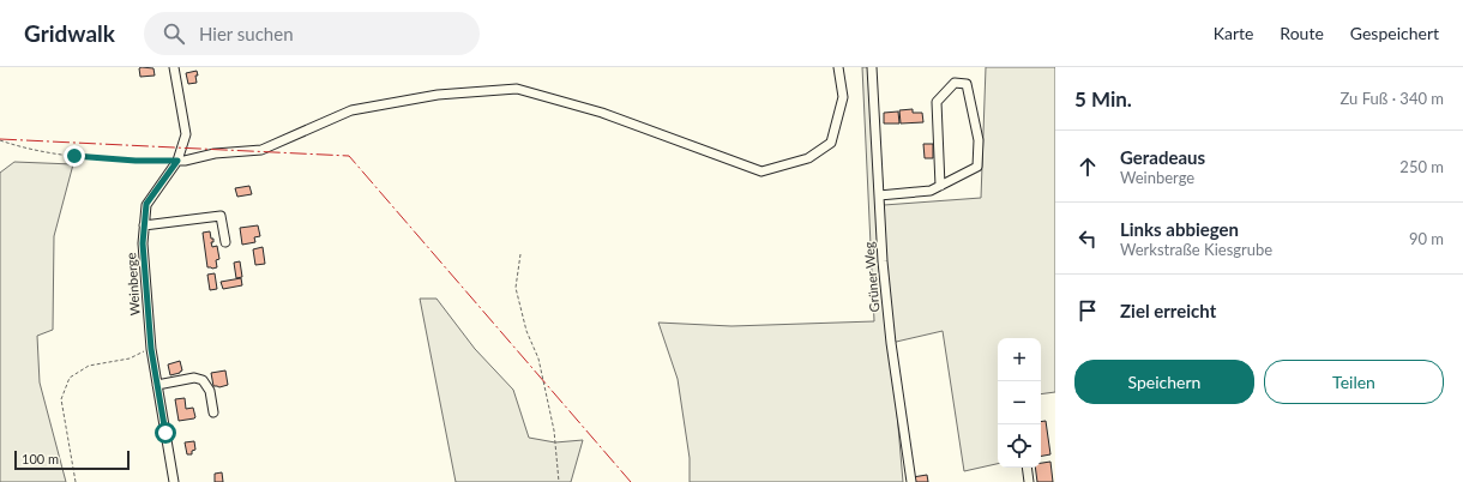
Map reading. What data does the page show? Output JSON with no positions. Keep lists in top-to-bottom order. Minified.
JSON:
{"streets":{"street":["Grüner Weg","Weinberge"]},"scale_bar":"100 m","page":{"header":"Gridwalk","search":"Hier suchen","nav":["Karte","Route","Gespeichert"],"heading":["5 Min.","Zu Fuß · 340 m"],"list":[["Geradeaus","Weinberge","250 m"],["Links abbiegen","Werkstraße Kiesgrube","90 m"],"Ziel erreicht"],"map_buttons":["+","−"],"buttons":["Speichern","Teilen"],"scale":"100 m"}}
